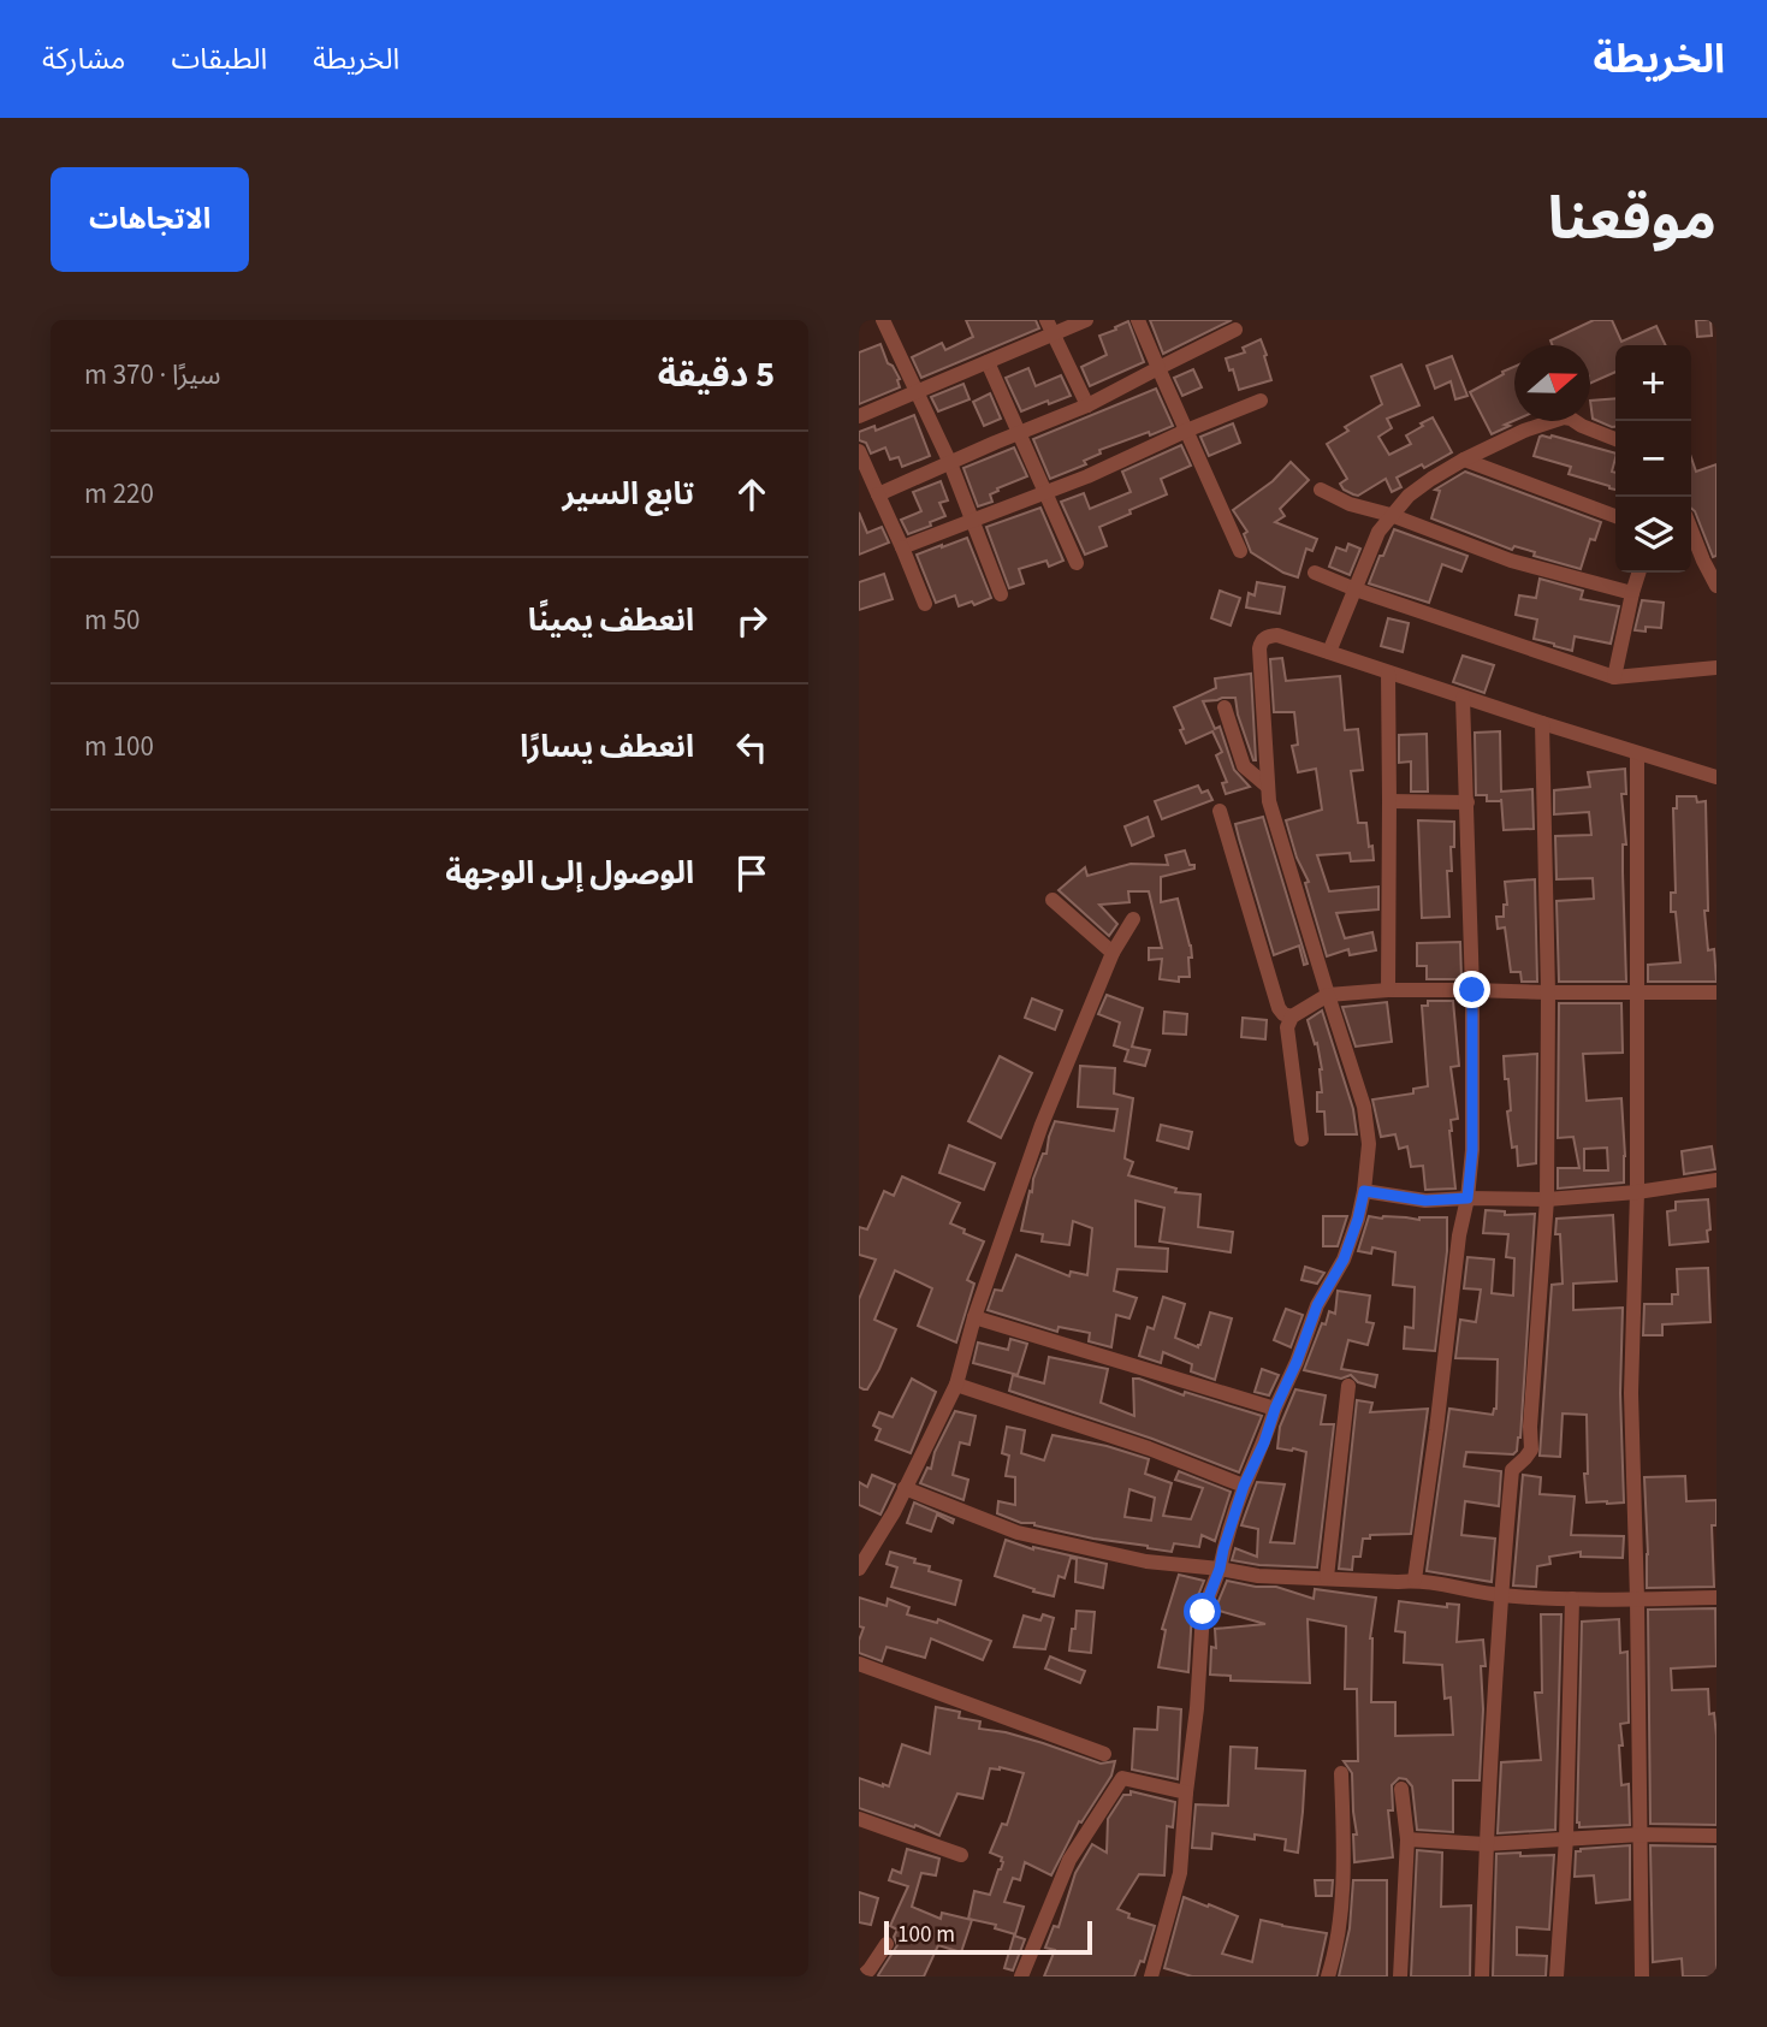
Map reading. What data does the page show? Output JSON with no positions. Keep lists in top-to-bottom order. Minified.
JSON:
{"scale_bar":"100 m","north":"right","page":{"header":"الخريطة","nav":["الخريطة","الطبقات","مشاركة"],"title":"موقعنا","buttons":"الاتجاهات","heading":["5 دقيقة","سيرًا · 370 m"],"map_buttons":["+","−"],"list":[["تابع السير","220 m"],["انعطف يمينًا","50 m"],["انعطف يسارًا","100 m"],"الوصول إلى الوجهة"],"scale":"100 m"}}
